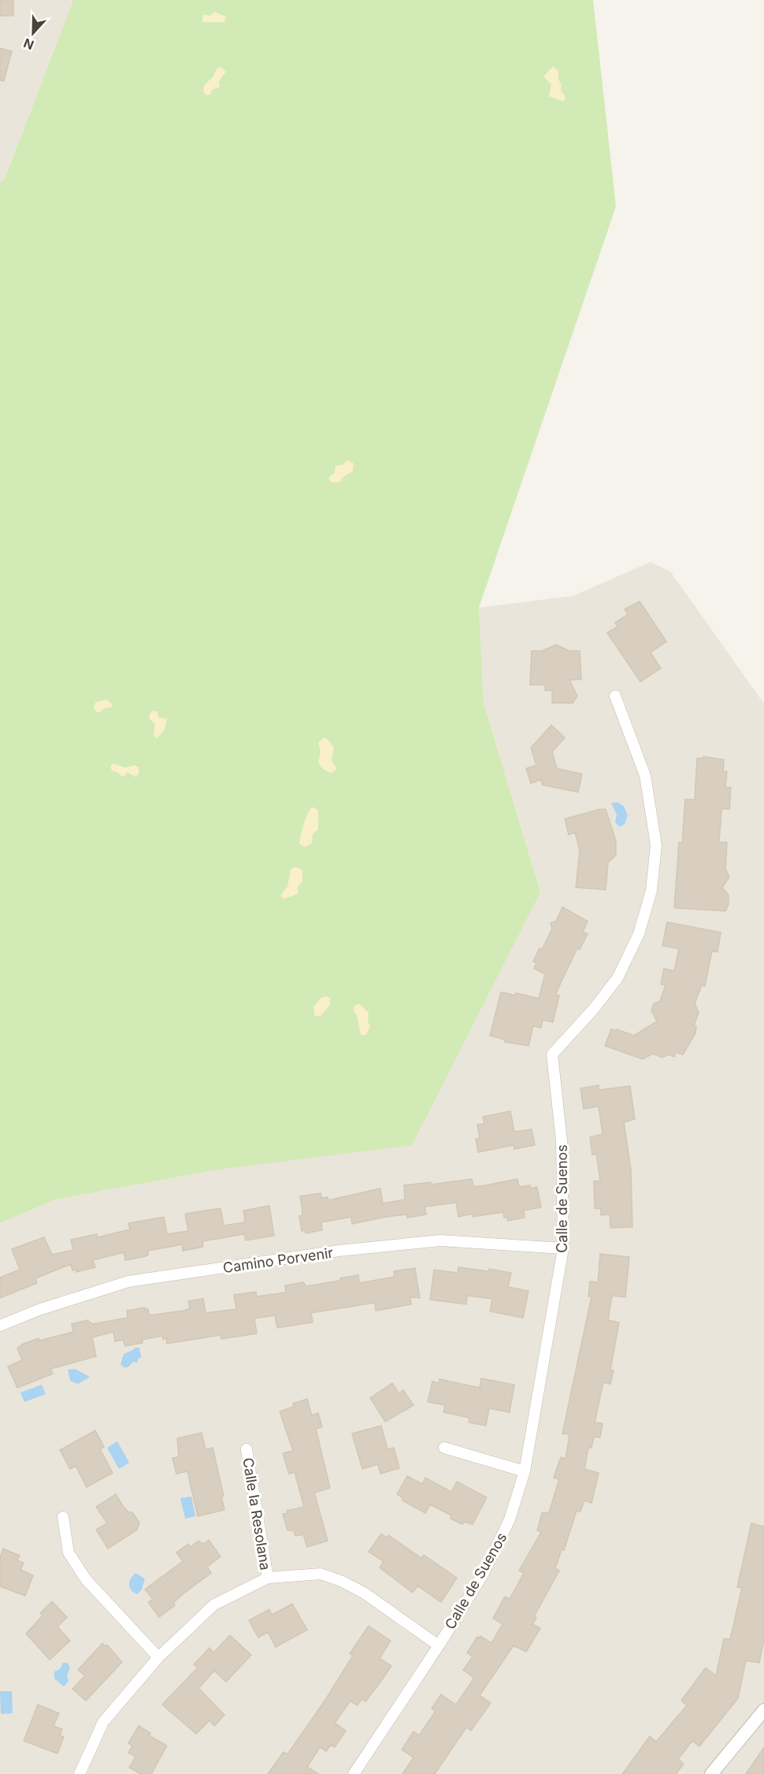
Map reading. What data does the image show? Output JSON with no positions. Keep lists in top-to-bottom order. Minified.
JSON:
{"streets":{"street":["Calle de Suenos","Camino Porvenir","Calle la Resolana"]},"crossings":[["Calle de Suenos","Camino Porvenir"]],"north":"bottom"}
